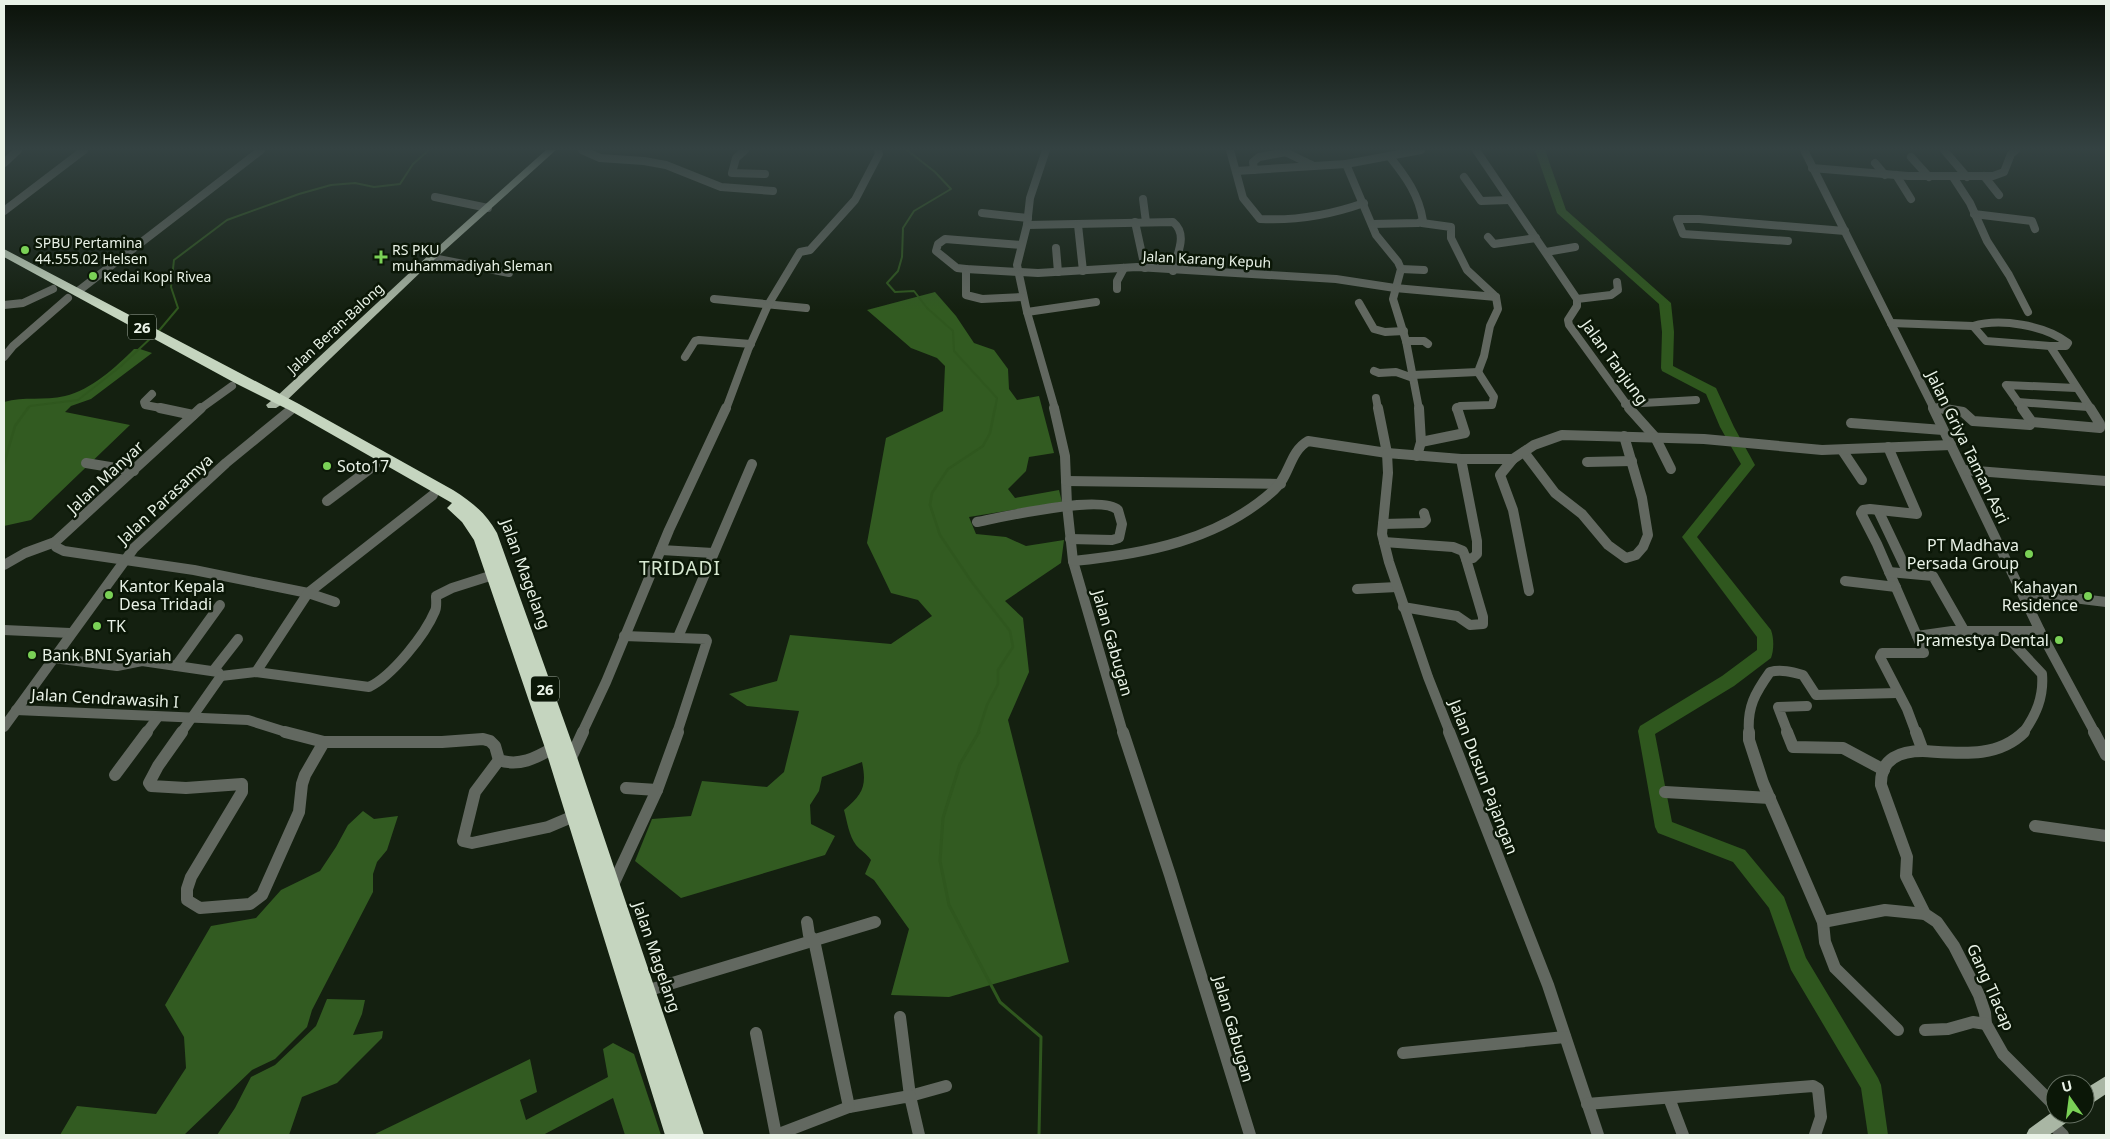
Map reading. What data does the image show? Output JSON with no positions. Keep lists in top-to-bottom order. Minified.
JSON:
{"streets":{"highway":["26","Jalan Magelang"],"main road":["Jalan Beran-Balong"],"street":["Jalan Karang Kepuh","Jalan Tanjung","Jalan Griya Taman Asri","Jalan Manyar","Jalan Parasamya","Jalan Gabugan","Jalan Cendrawasih I","Jalan Dusun Pajangan","Gang Tlacap"]},"crossings":[["Jalan Karang Kepuh","Jalan Gabugan"],["Jalan Beran-Balong","Jalan Parasamya"],["Jalan Beran-Balong","Jalan Magelang"],["Jalan Manyar","Jalan Magelang"],["Jalan Parasamya","Jalan Magelang"],["Jalan Parasamya","Jalan Cendrawasih I"]],"districts":["TRIDADI"],"places":{"other":["SPBU Pertamina 44.555.02 Helsen","Kedai Kopi Rivea","Soto17","PT Madhava Persada Group","Kantor Kepala Desa Tridadi","Kahayan Residence","TK","Pramestya Dental","Bank BNI Syariah"],"health":["RS PKU muhammadiyah Sleman"]},"north":"top"}
